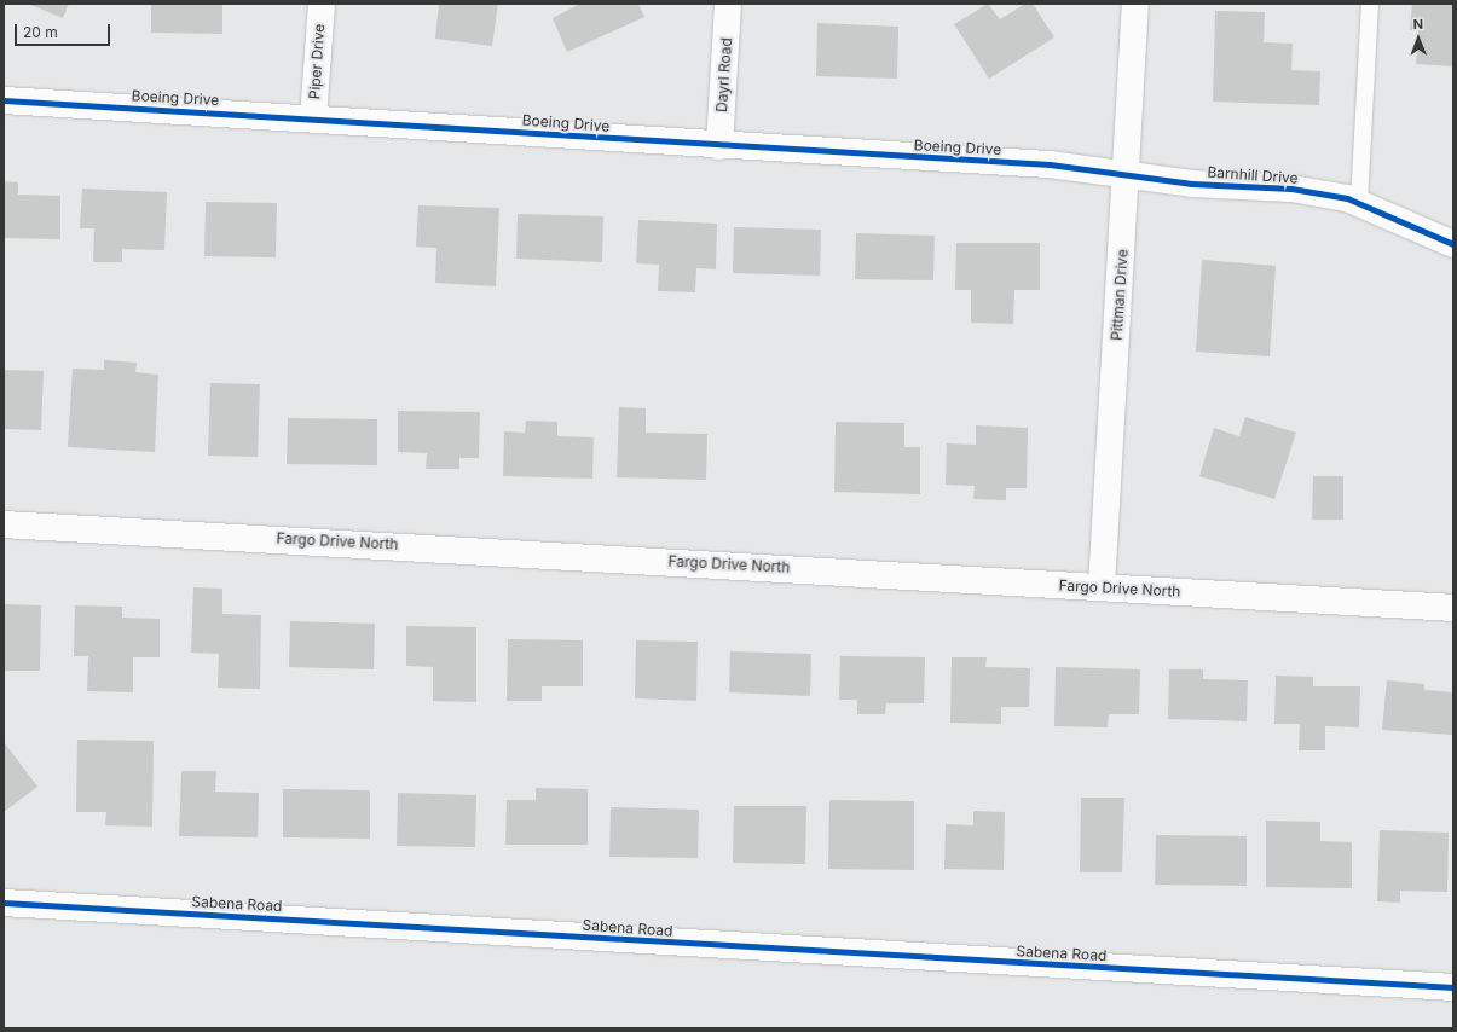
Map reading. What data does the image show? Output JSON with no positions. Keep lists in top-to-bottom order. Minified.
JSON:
{"streets":{"street":["Piper Drive","Dayrl Road","Boeing Drive","Barnhill Drive","Pittman Drive","Fargo Drive North","Sabena Road"]},"crossings":[["Piper Drive","Boeing Drive"],["Dayrl Road","Boeing Drive"],["Boeing Drive","Barnhill Drive"],["Boeing Drive","Pittman Drive"],["Barnhill Drive","Pittman Drive"],["Pittman Drive","Fargo Drive North"]],"scale_bar":"20 m","north":"top"}
